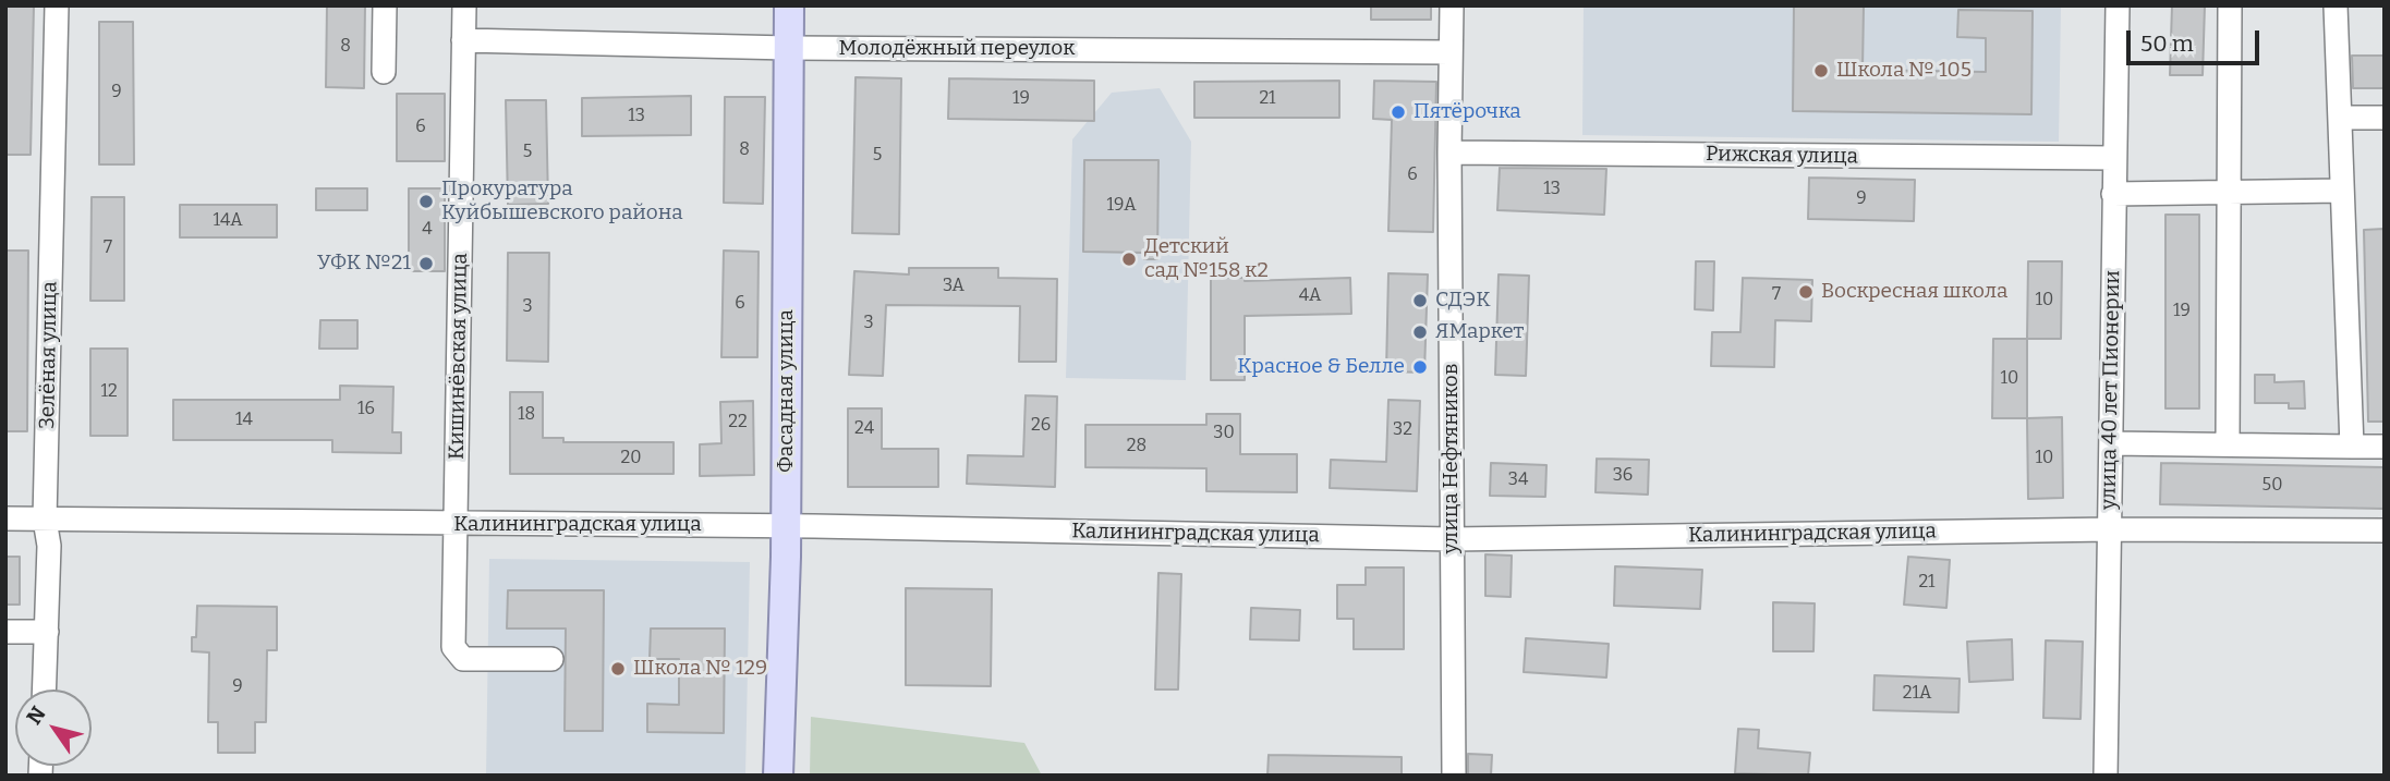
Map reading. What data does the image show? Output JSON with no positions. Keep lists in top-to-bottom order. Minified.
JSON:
{"streets":{"main road":["Фасадная улица"],"street":["Молодёжный переулок","Рижская улица","Зелёная улица","Кишинёвская улица","улица 40 лет Пионерии","улица Нефтяников","Калининградская улица"]},"crossings":[["Молодёжный переулок","Кишинёвская улица"],["Молодёжный переулок","Фасадная улица"],["Молодёжный переулок","улица Нефтяников"],["Рижская улица","улица 40 лет Пионерии"],["Рижская улица","улица Нефтяников"],["Зелёная улица","Калининградская улица"],["Кишинёвская улица","Калининградская улица"],["улица 40 лет Пионерии","Калининградская улица"],["Фасадная улица","Калининградская улица"],["улица Нефтяников","Калининградская улица"]],"places":["Школа № 105","Пятёрочка","Прокуратура Куйбышевского района","Детский сад №158 к2","УФК №21","Воскресная школа","СДЭК","ЯМаркет","Красное & Белле","Школа № 129"],"house_numbers":["8","9","19","21","13","6","8","5","5","6","13","9","19А","14А","4","7","3А","7","4А","10","6","3","19","3","10","12","16","18","14","22","26","24","32","30","28","20","10","36","34","50","21","9","21А"],"scale_bar":"50 m","north":"top left"}
